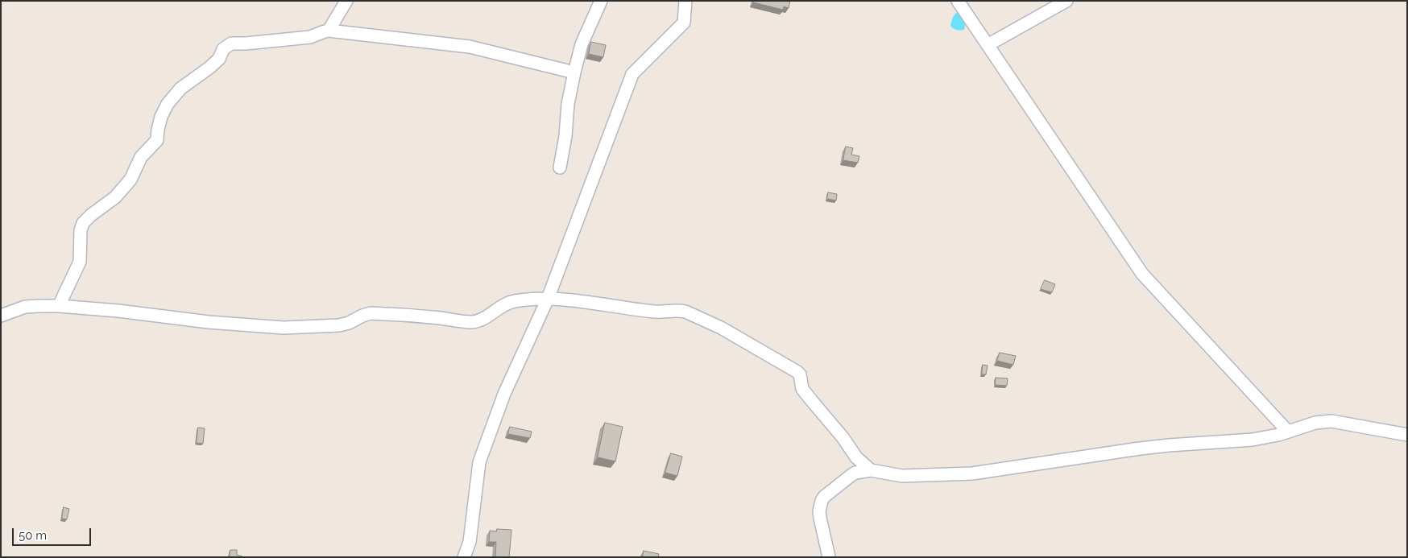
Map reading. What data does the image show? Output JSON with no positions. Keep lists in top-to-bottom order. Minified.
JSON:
{"scale_bar":"50 m"}
